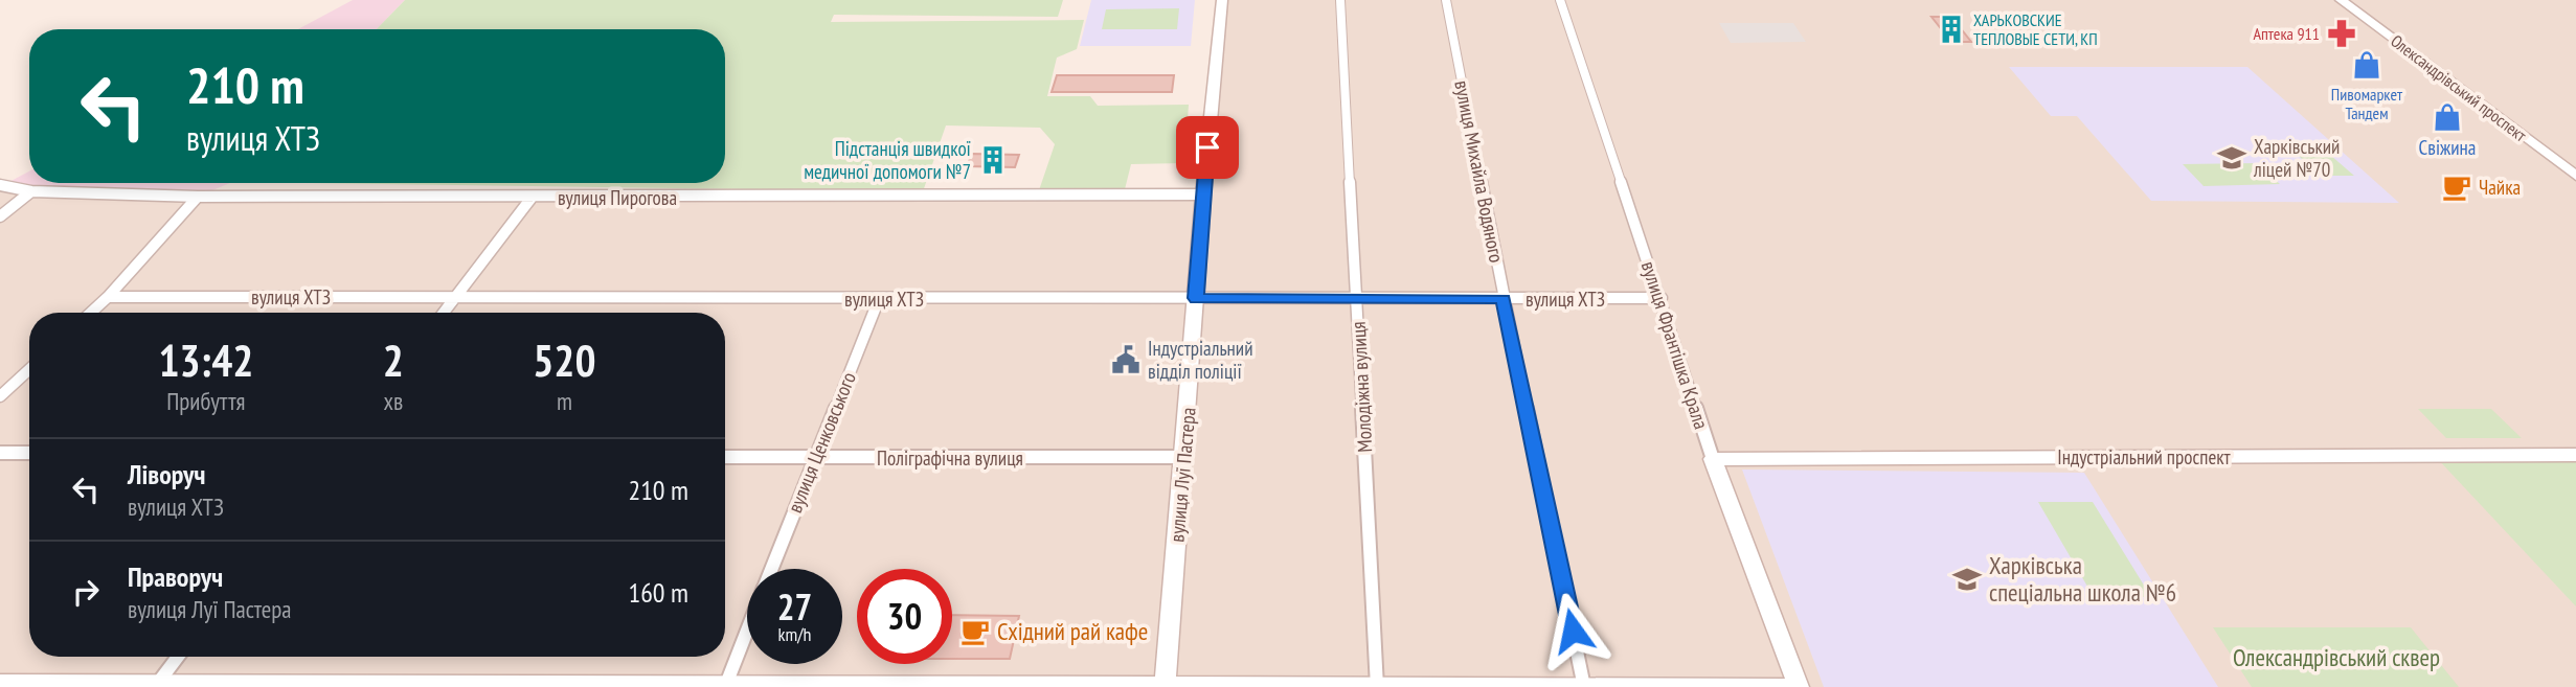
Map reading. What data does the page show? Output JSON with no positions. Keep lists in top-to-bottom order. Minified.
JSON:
{"streets":{"street":["Олександрівський проспект","вулиця Михайла Водяного","вулиця Пирогова","вулиця ХТЗ","вулиця Франтішка Крала","Молодіжна вулиця","вулиця Ценковського","Індустріальний проспект","Поліграфічна вулиця","вулиця Луї Пастера"]},"crossings":[["вулиця Михайла Водяного","вулиця ХТЗ"],["вулиця Пирогова","вулиця Луї Пастера"],["вулиця ХТЗ","вулиця Франтішка Крала"],["вулиця ХТЗ","Молодіжна вулиця"],["вулиця ХТЗ","вулиця Ценковського"],["вулиця ХТЗ","вулиця Луї Пастера"],["вулиця Франтішка Крала","Індустріальний проспект"],["вулиця Ценковського","Поліграфічна вулиця"],["Поліграфічна вулиця","вулиця Луї Пастера"]],"parks":["Олександрівський сквер"],"places":{"building":["ХАРЬКОВСКИЕ ТЕПЛОВЫЕ СЕТИ, КП","Підстанція швидкої медичної допомоги №7"],"pharmacy":["Аптека 911"],"shop":["Пивомаркет Тандем","Свіжина"],"school or university":["Харківський ліцей №70","Харківська спеціальна школа №6"],"cafe":["Чайка","Східний рай кафе"],"public building":["Індустріальний відділ поліції"]},"page":{"turn":["210 m","вулиця ХТЗ"],"eta":["13:42","Прибуття","2","хв","520","m"],"list":[{"name":"Ліворуч","note":"вулиця ХТЗ","value":"210 m"},{"name":"Праворуч","note":"вулиця Луї Пастера","value":"160 m"}],"speed":"27 km/h","limit":"30"}}
